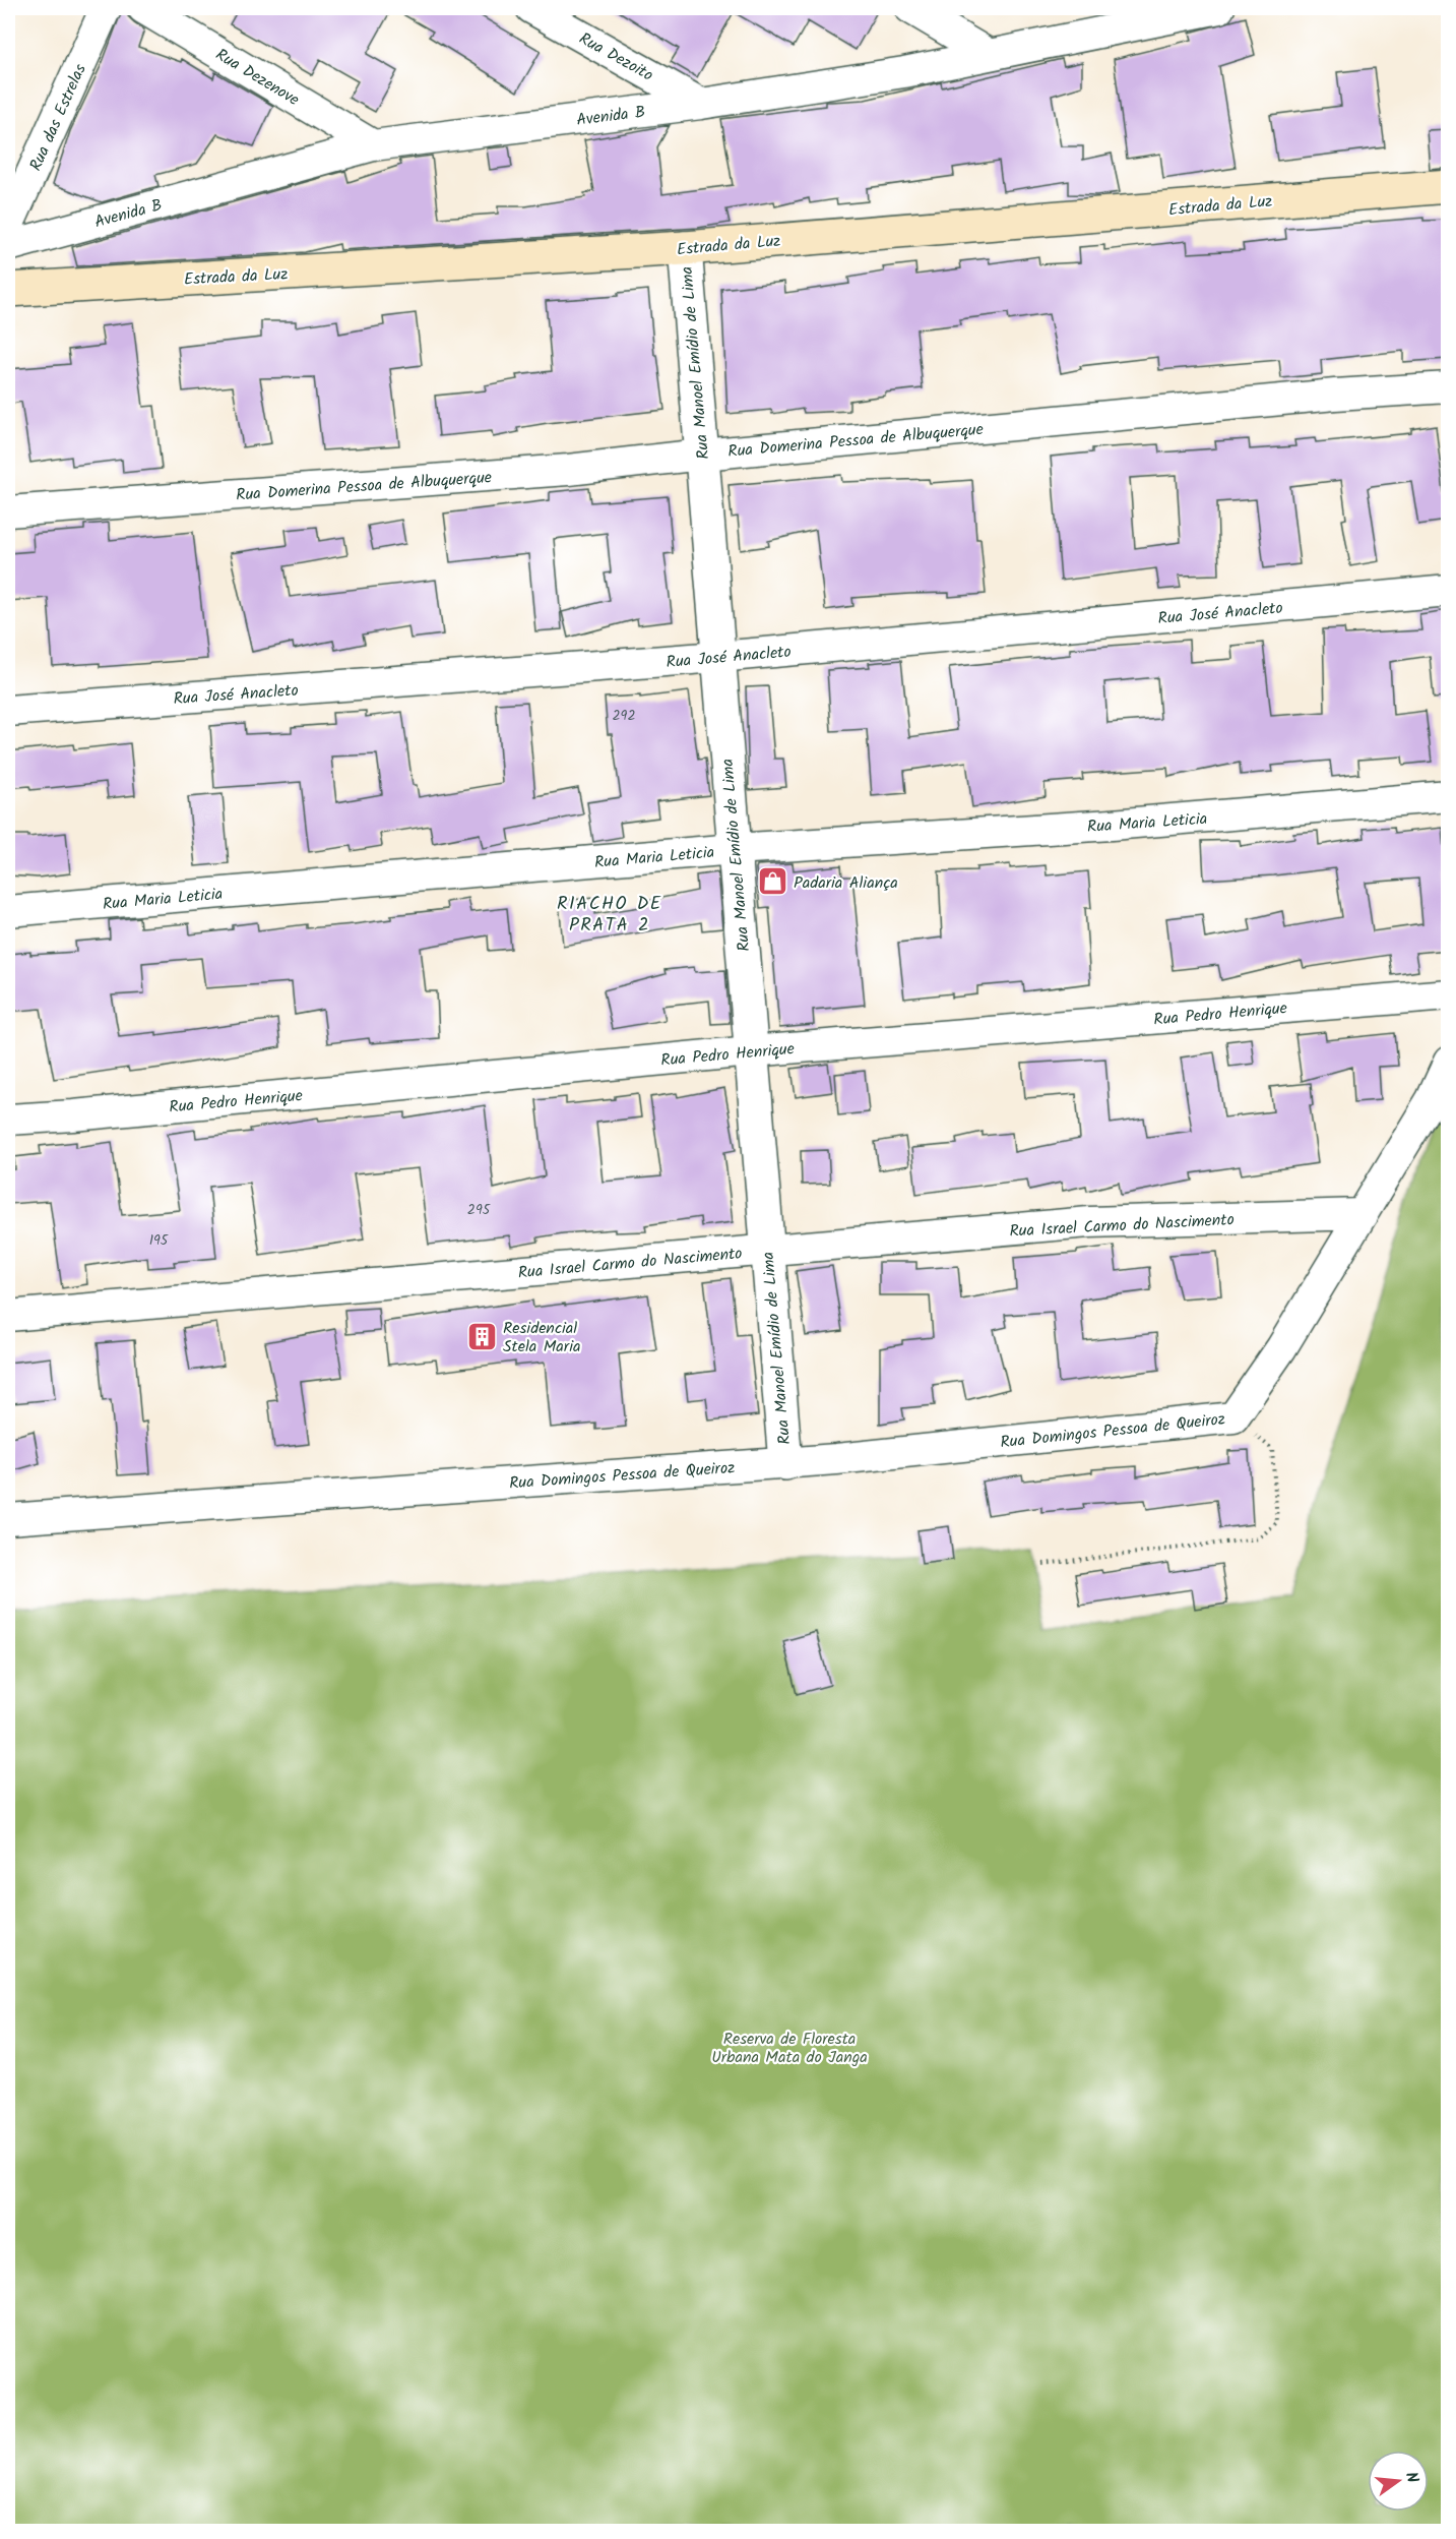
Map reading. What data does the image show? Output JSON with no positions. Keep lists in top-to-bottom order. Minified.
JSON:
{"streets":{"main road":["Estrada da Luz"],"street":["Rua Dezoito","Rua Dezenove","Avenida B","Rua das Estrelas","Rua Manoel Emídio de Lima","Rua Domerina Pessoa de Albuquerque","Rua José Anacleto","Rua Maria Leticia","Rua Pedro Henrique","Rua Israel Carmo do Nascimento","Rua Domingos Pessoa de Queiroz"]},"crossings":[["Rua Dezoito","Avenida B"],["Rua Dezenove","Avenida B"],["Estrada da Luz","Rua Manoel Emídio de Lima"],["Rua Manoel Emídio de Lima","Rua Domerina Pessoa de Albuquerque"],["Rua Manoel Emídio de Lima","Rua José Anacleto"],["Rua Manoel Emídio de Lima","Rua Maria Leticia"],["Rua Manoel Emídio de Lima","Rua Pedro Henrique"],["Rua Manoel Emídio de Lima","Rua Israel Carmo do Nascimento"],["Rua Manoel Emídio de Lima","Rua Domingos Pessoa de Queiroz"]],"districts":["RIACHO DE PRATA 2"],"parks":["Reserva de Floresta Urbana Mata do Janga"],"places":{"shop":["Padaria Aliança"],"building":["Residencial Stela Maria"]},"house_numbers":["292","295","195"],"north":"right"}
